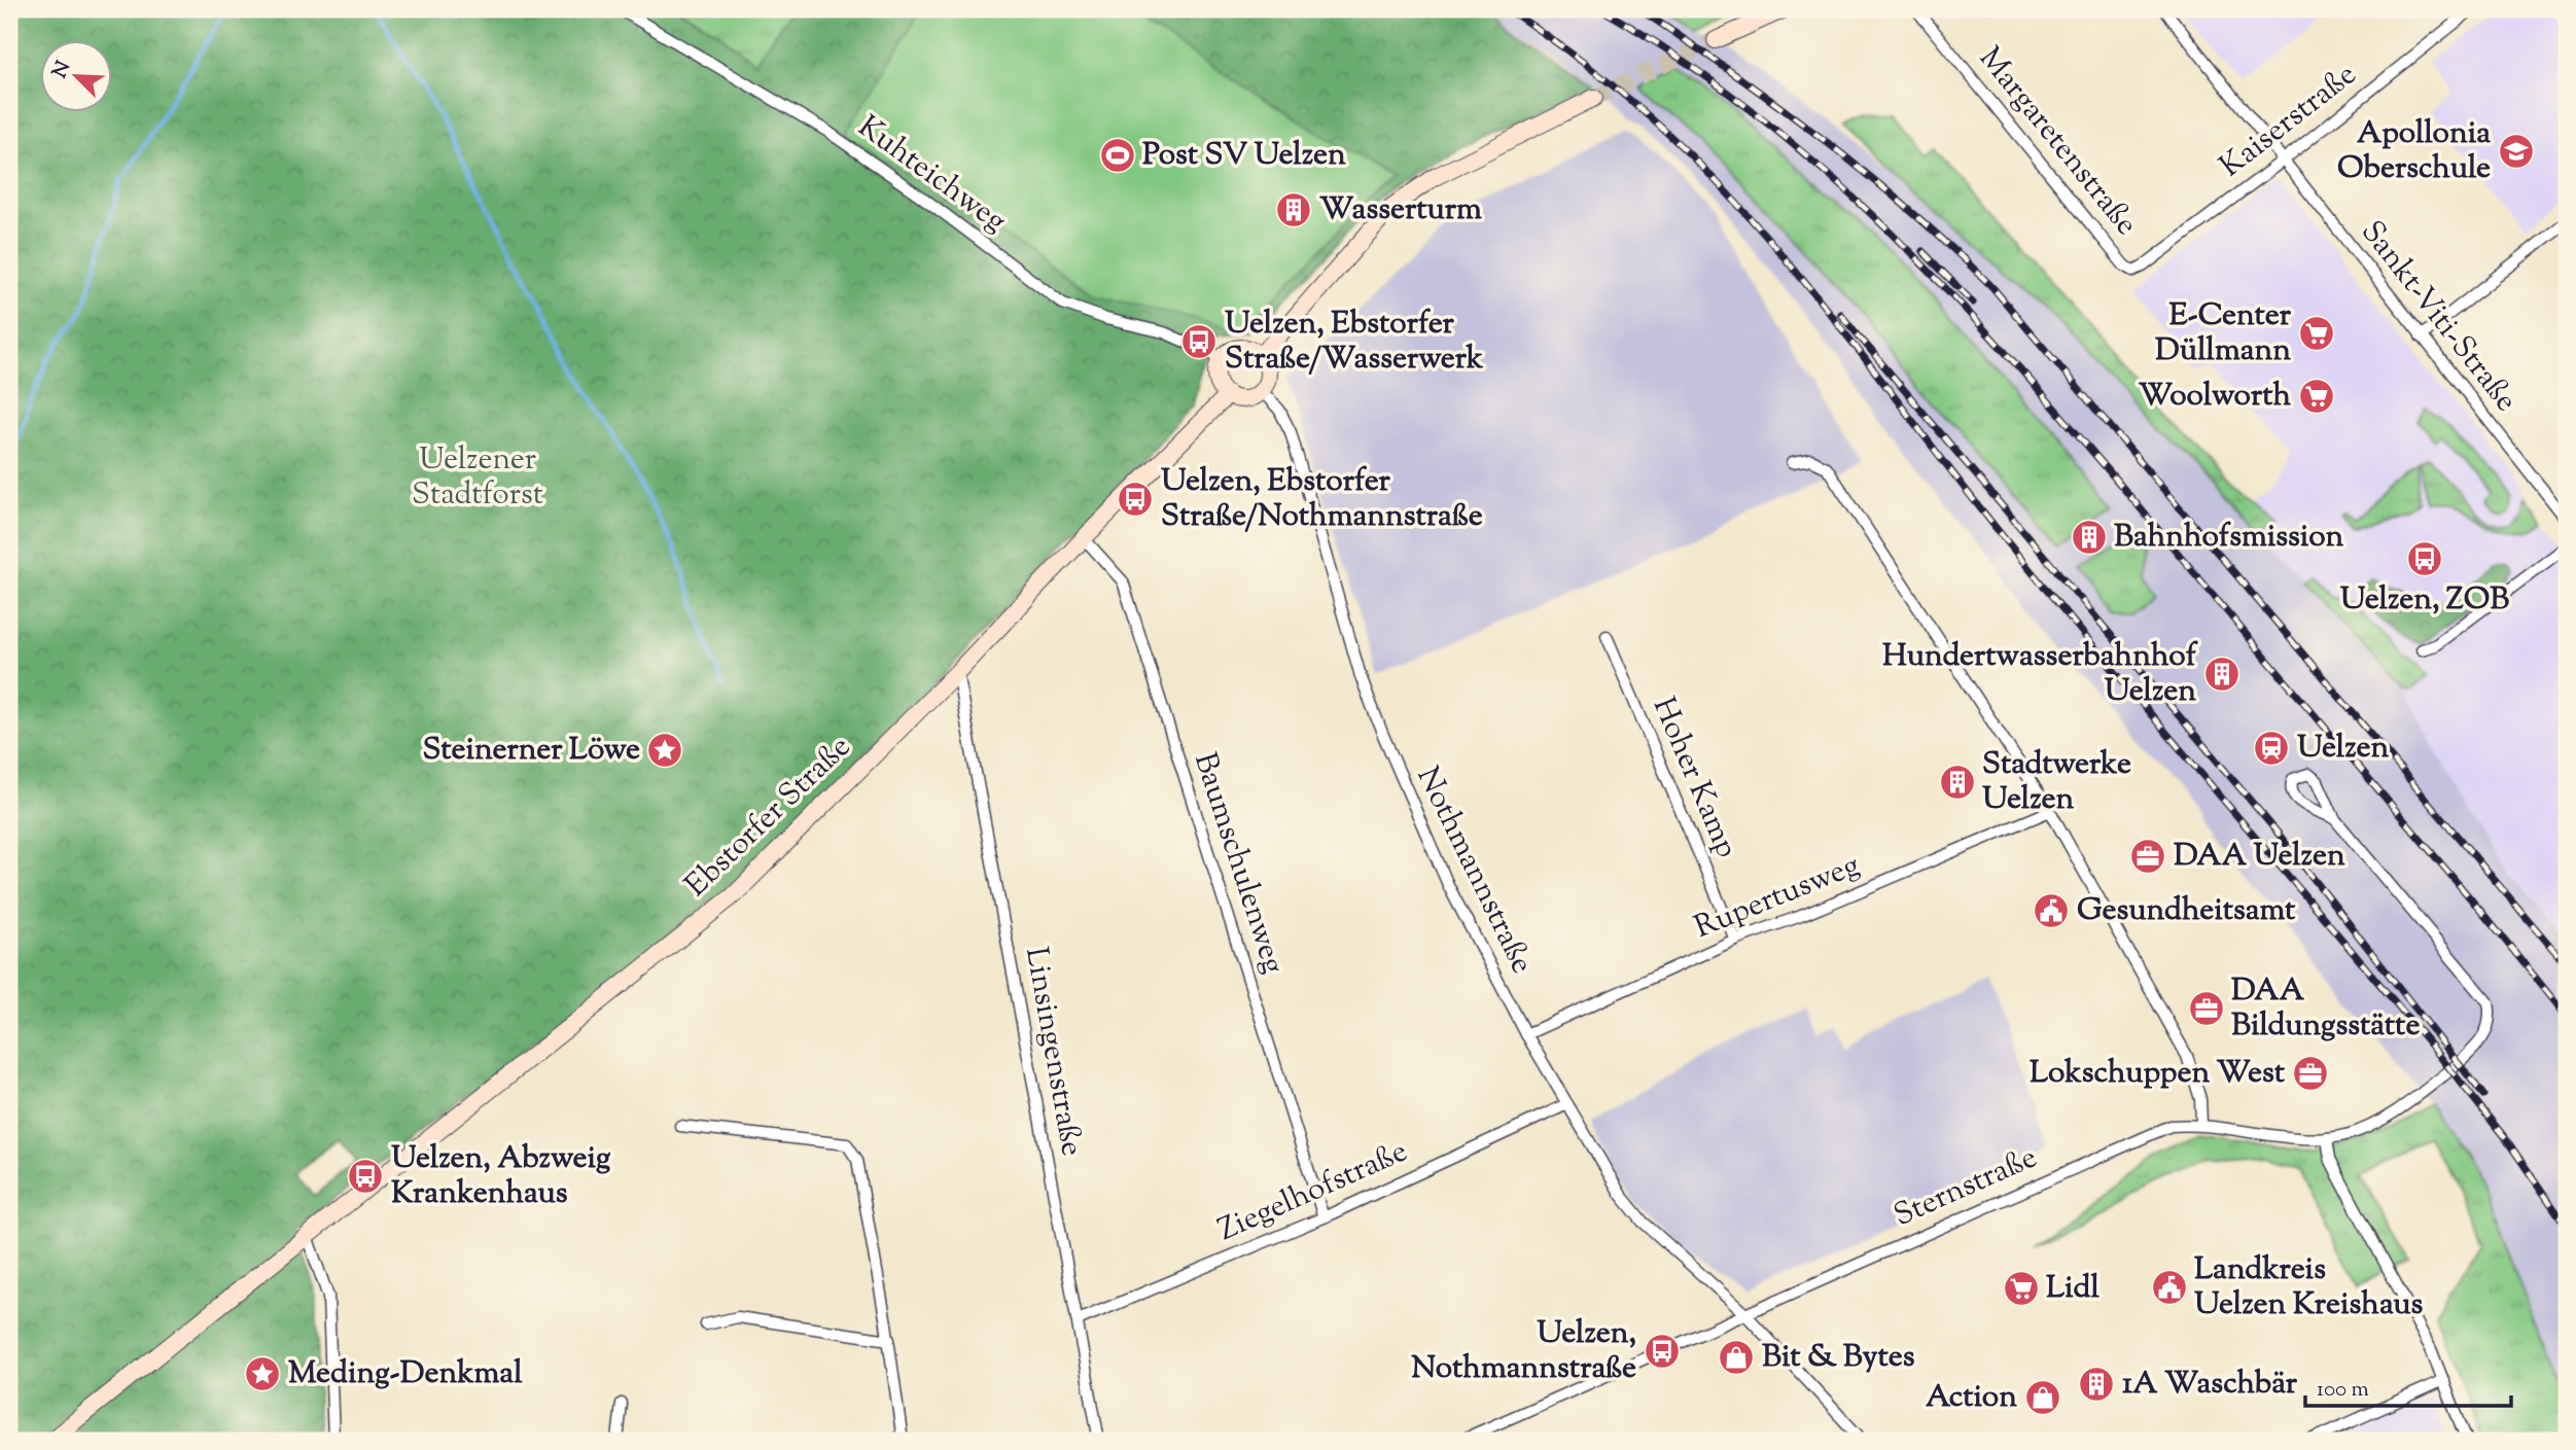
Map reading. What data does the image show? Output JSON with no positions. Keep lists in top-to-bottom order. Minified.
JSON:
{"streets":{"main road":["Ebstorfer Straße"],"street":["Kaiserstraße","Margaretenstraße","Kuhteichweg","Sankt-Viti-Straße","Hoher Kamp","Baumschulenweg","Nothmannstraße","Rupertusweg","Linsingenstraße","Sternstraße","Ziegelhofstraße"]},"crossings":[["Kaiserstraße","Margaretenstraße"],["Kaiserstraße","Sankt-Viti-Straße"],["Kuhteichweg","Ebstorfer Straße"],["Kuhteichweg","Nothmannstraße"],["Hoher Kamp","Rupertusweg"],["Ebstorfer Straße","Baumschulenweg"],["Ebstorfer Straße","Nothmannstraße"],["Ebstorfer Straße","Linsingenstraße"],["Baumschulenweg","Ziegelhofstraße"],["Nothmannstraße","Rupertusweg"],["Nothmannstraße","Sternstraße"],["Nothmannstraße","Ziegelhofstraße"],["Linsingenstraße","Ziegelhofstraße"]],"parks":["Uelzener Stadtforst"],"places":{"school or university":["Apollonia Oberschule"],"sports":["Post SV Uelzen"],"building":["Wasserturm","Bahnhofsmission","Hundertwasserbahnhof Uelzen","Stadtwerke Uelzen","1A Waschbär"],"supermarket":["E-Center Düllmann","Woolworth","Lidl"],"bus stop":["Uelzen, Ebstorfer Straße/Wasserwerk","Uelzen, Ebstorfer Straße/Nothmannstraße","Uelzen, ZOB","Uelzen, Abzweig Krankenhaus","Uelzen, Nothmannstraße"],"station":["Uelzen"],"place":["Steinerner Löwe","Meding-Denkmal"],"office":["DAA Uelzen","DAA Bildungsstätte","Lokschuppen West"],"public building":["Gesundheitsamt","Landkreis Uelzen Kreishaus"],"shop":["Bit & Bytes","Action"]},"scale_bar":"100 m","north":"top left"}
